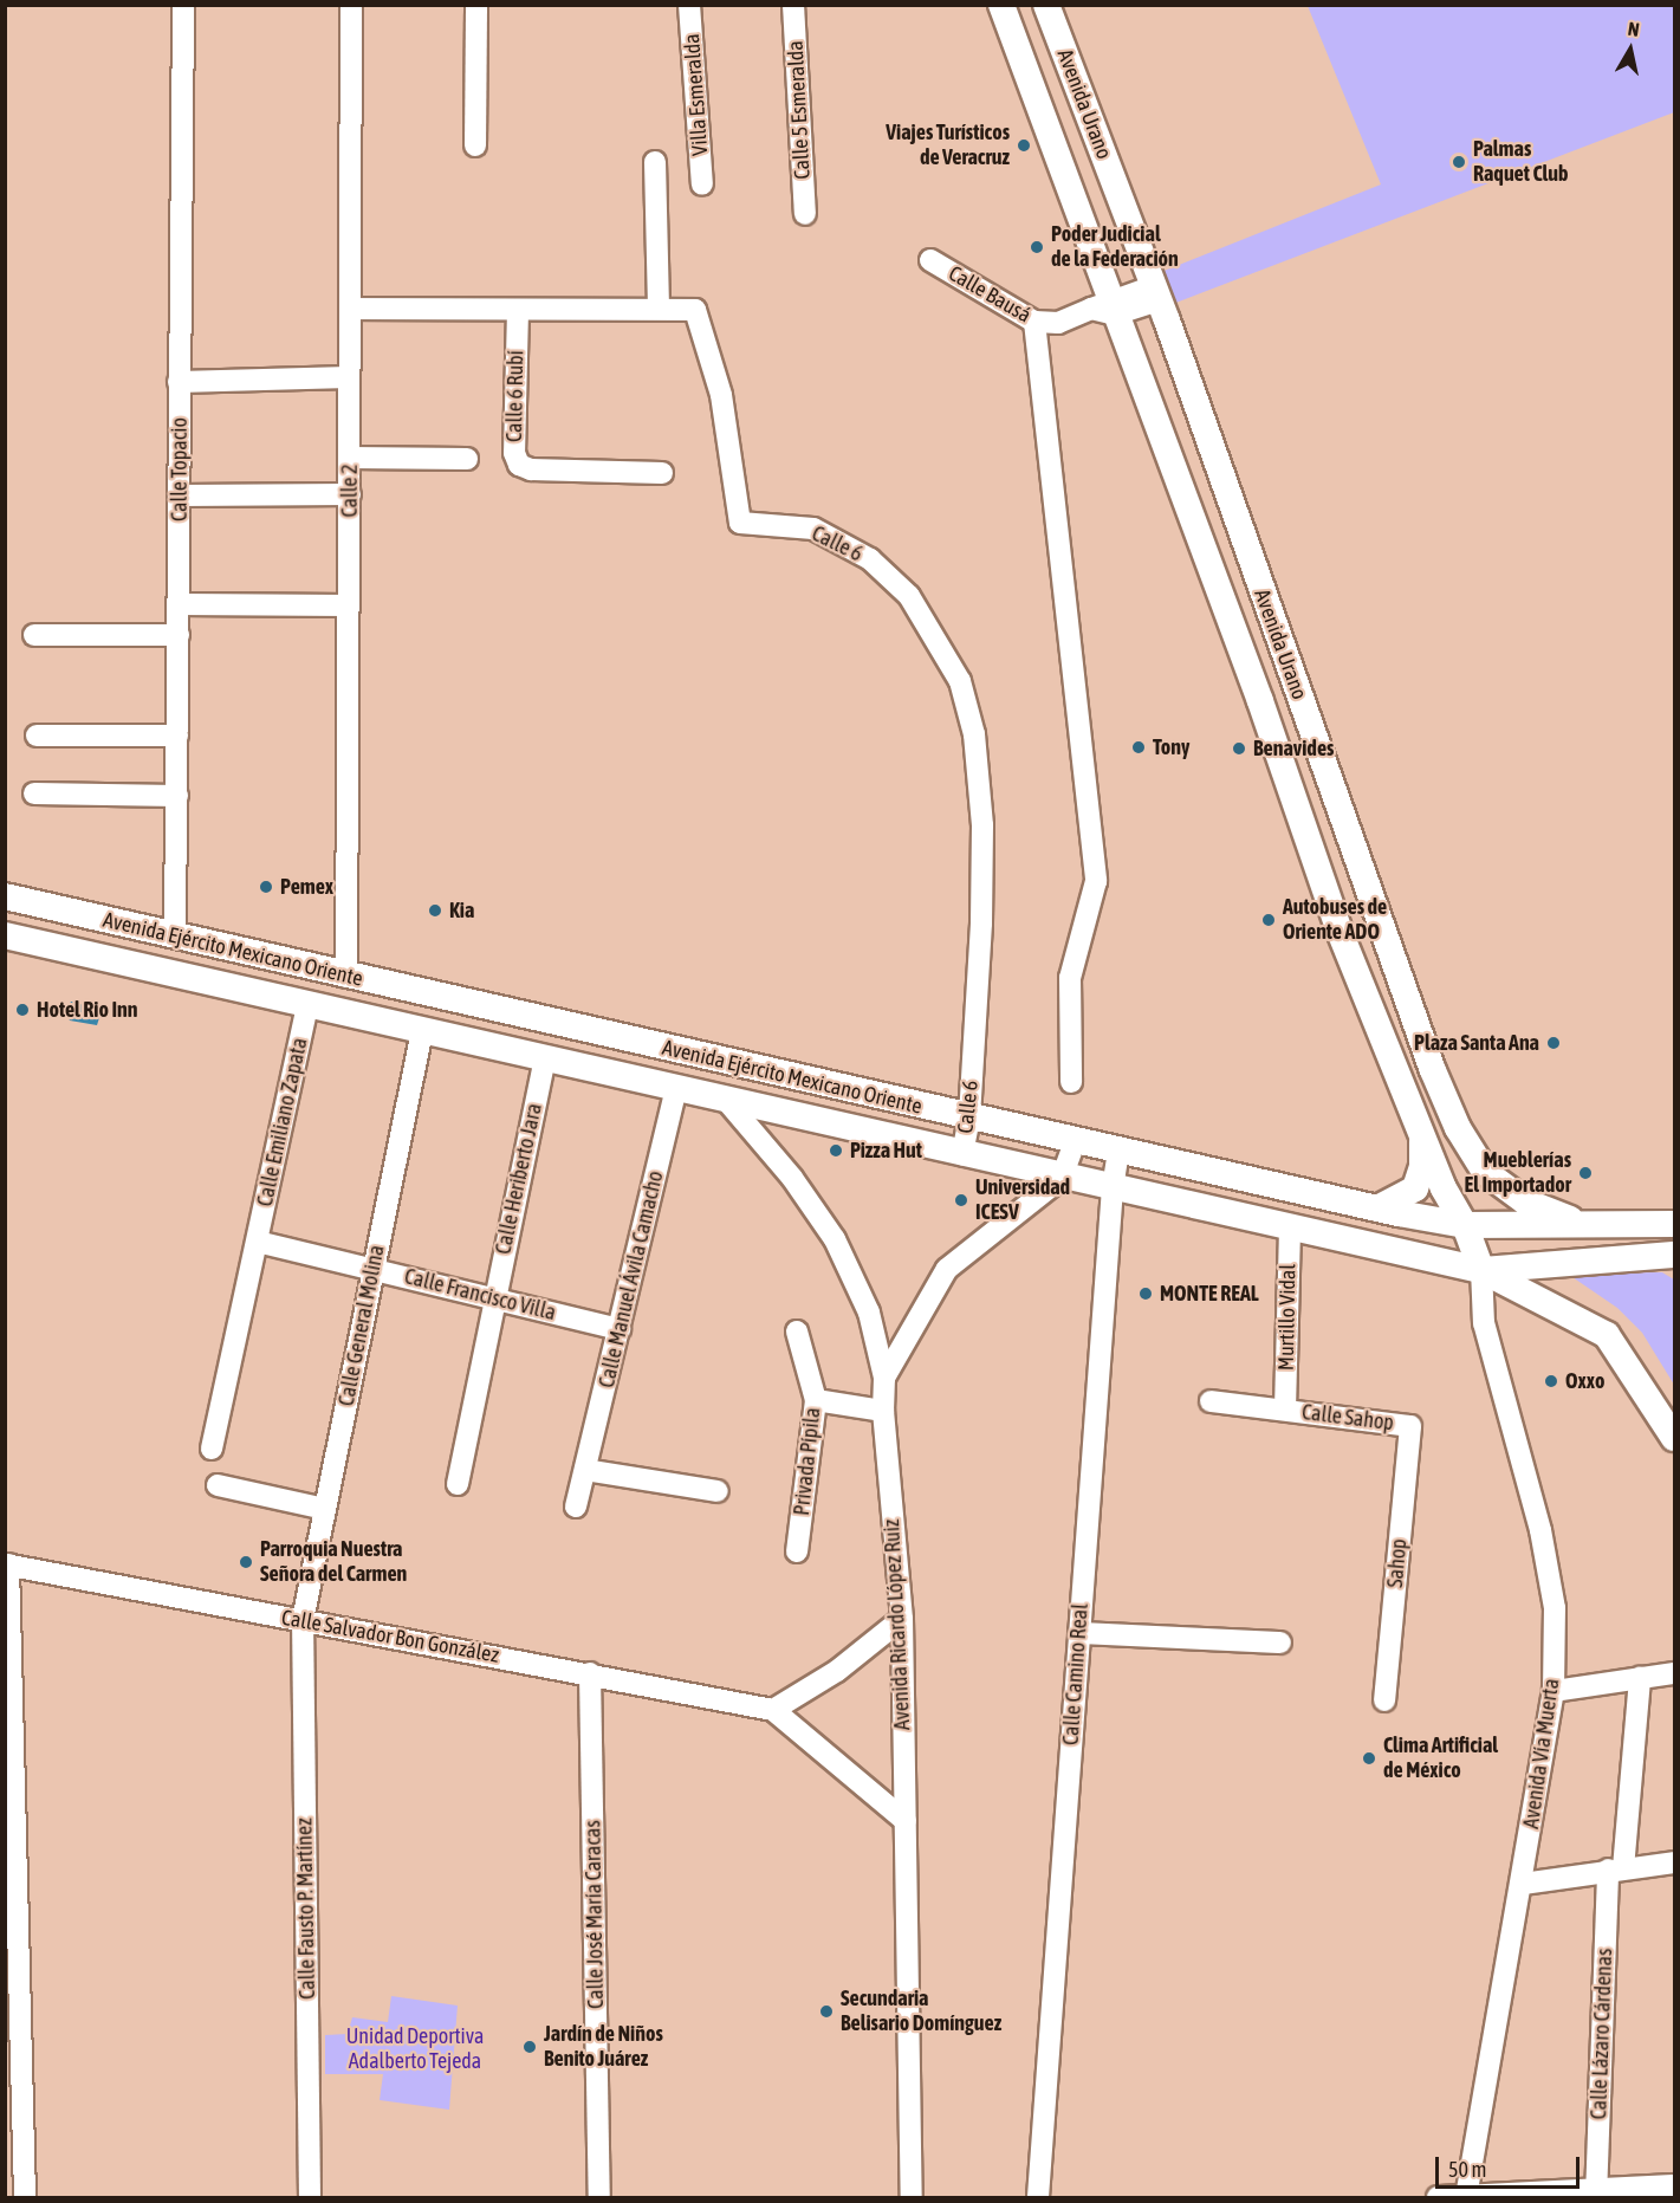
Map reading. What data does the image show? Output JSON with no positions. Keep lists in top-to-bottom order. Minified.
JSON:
{"streets":{"main road":["Avenida Urano","Avenida Ejército Mexicano Oriente"],"street":["Villa Esmeralda","Calle 5 Esmeralda","Calle Bausá","Calle 6 Rubí","Calle Topacio","Calle 2","Calle 6","Calle Emiliano Zapata","Calle Heriberto Jara","Calle Manuel Ávila Camacho","Calle Francisco Villa","Murtillo Vidal","Calle General Molina","Calle Sahop","Privada Pípila","Sahop","Avenida Ricardo López Ruiz","Calle Salvador Bon González","Calle Camino Real","Avenida Vía Muerta","Calle Fausto P. Martínez","Calle José María Caracas","Calle Lázaro Cárdenas"]},"crossings":[["Avenida Urano","Calle Bausá"],["Avenida Urano","Avenida Ejército Mexicano Oriente"],["Avenida Urano","Avenida Vía Muerta"],["Calle 6 Rubí","Calle 6"],["Calle Topacio","Avenida Ejército Mexicano Oriente"],["Calle 2","Calle 6"],["Calle 2","Avenida Ejército Mexicano Oriente"],["Calle 6","Avenida Ejército Mexicano Oriente"],["Avenida Ejército Mexicano Oriente","Calle Emiliano Zapata"],["Avenida Ejército Mexicano Oriente","Calle Heriberto Jara"],["Avenida Ejército Mexicano Oriente","Calle Manuel Ávila Camacho"],["Avenida Ejército Mexicano Oriente","Murtillo Vidal"],["Avenida Ejército Mexicano Oriente","Calle General Molina"],["Avenida Ejército Mexicano Oriente","Avenida Ricardo López Ruiz"],["Avenida Ejército Mexicano Oriente","Calle Camino Real"],["Avenida Ejército Mexicano Oriente","Avenida Vía Muerta"],["Calle Emiliano Zapata","Calle Francisco Villa"],["Calle Heriberto Jara","Calle Francisco Villa"],["Calle Manuel Ávila Camacho","Calle Francisco Villa"],["Calle Francisco Villa","Calle General Molina"],["Murtillo Vidal","Calle Sahop"],["Calle General Molina","Calle Salvador Bon González"],["Calle General Molina","Calle Fausto P. Martínez"],["Calle Sahop","Sahop"],["Avenida Ricardo López Ruiz","Calle Salvador Bon González"],["Calle Salvador Bon González","Calle Fausto P. Martínez"],["Calle Salvador Bon González","Calle José María Caracas"]],"parks":["Unidad Deportiva Adalberto Tejeda"],"places":["Viajes Turísticos de Veracruz","Palmas Raquet Club","Poder Judicial de la Federación","Tony","Benavides","Pemex","Kia","Autobuses de Oriente ADO","Hotel Rio Inn","Plaza Santa Ana","Pizza Hut","Mueblerías El Importador","Universidad ICESV","MONTE REAL","Oxxo","Parroquia Nuestra Señora del Carmen","Clima Artificial de México","Secundaria Belisario Domínguez","Jardín de Niños Benito Juárez"],"scale_bar":"50 m","north":"top"}
